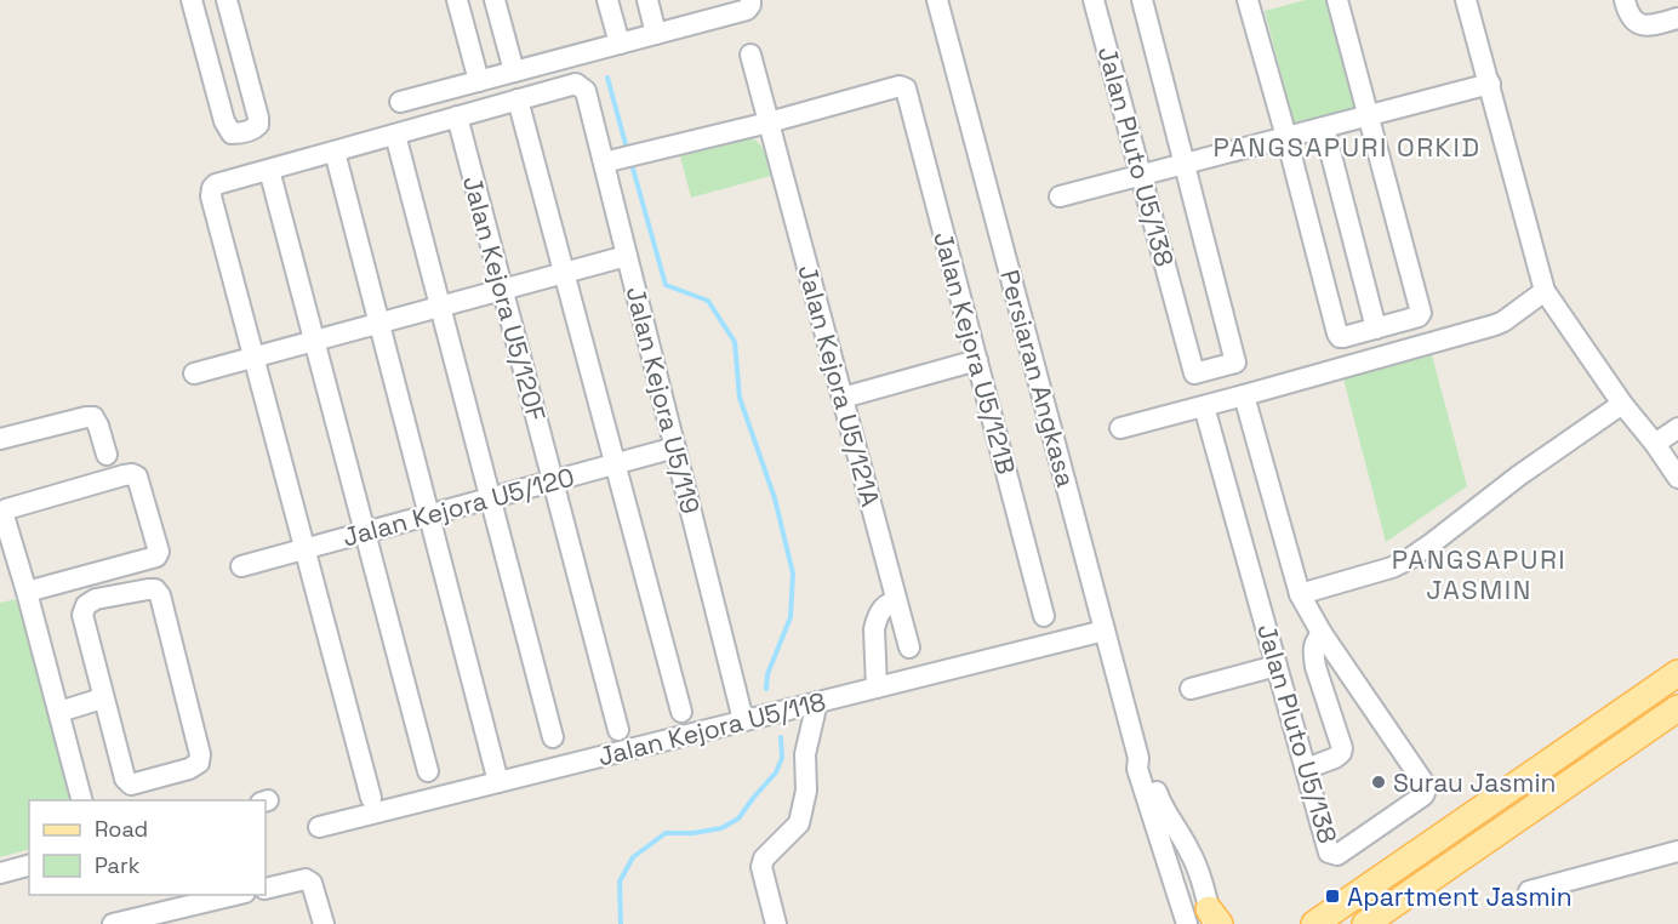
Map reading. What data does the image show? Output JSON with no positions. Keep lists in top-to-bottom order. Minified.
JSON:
{"streets":{"street":["Jalan Pluto U5/138","Jalan Kejora U5/120F","Jalan Kejora U5/121B","Persiaran Angkasa","Jalan Kejora U5/121A","Jalan Kejora U5/119","Jalan Kejora U5/120","Jalan Kejora U5/118"]},"crossings":[["Jalan Kejora U5/120F","Jalan Kejora U5/120"],["Jalan Kejora U5/121B","Jalan Kejora U5/121A"],["Persiaran Angkasa","Jalan Kejora U5/118"],["Jalan Kejora U5/119","Jalan Kejora U5/120"],["Jalan Kejora U5/119","Jalan Kejora U5/118"]],"districts":["PANGSAPURI ORKID","PANGSAPURI JASMIN"],"places":{"other":["Surau Jasmin"],"transit":["Apartment Jasmin"]},"legend":["Road","Park"]}
